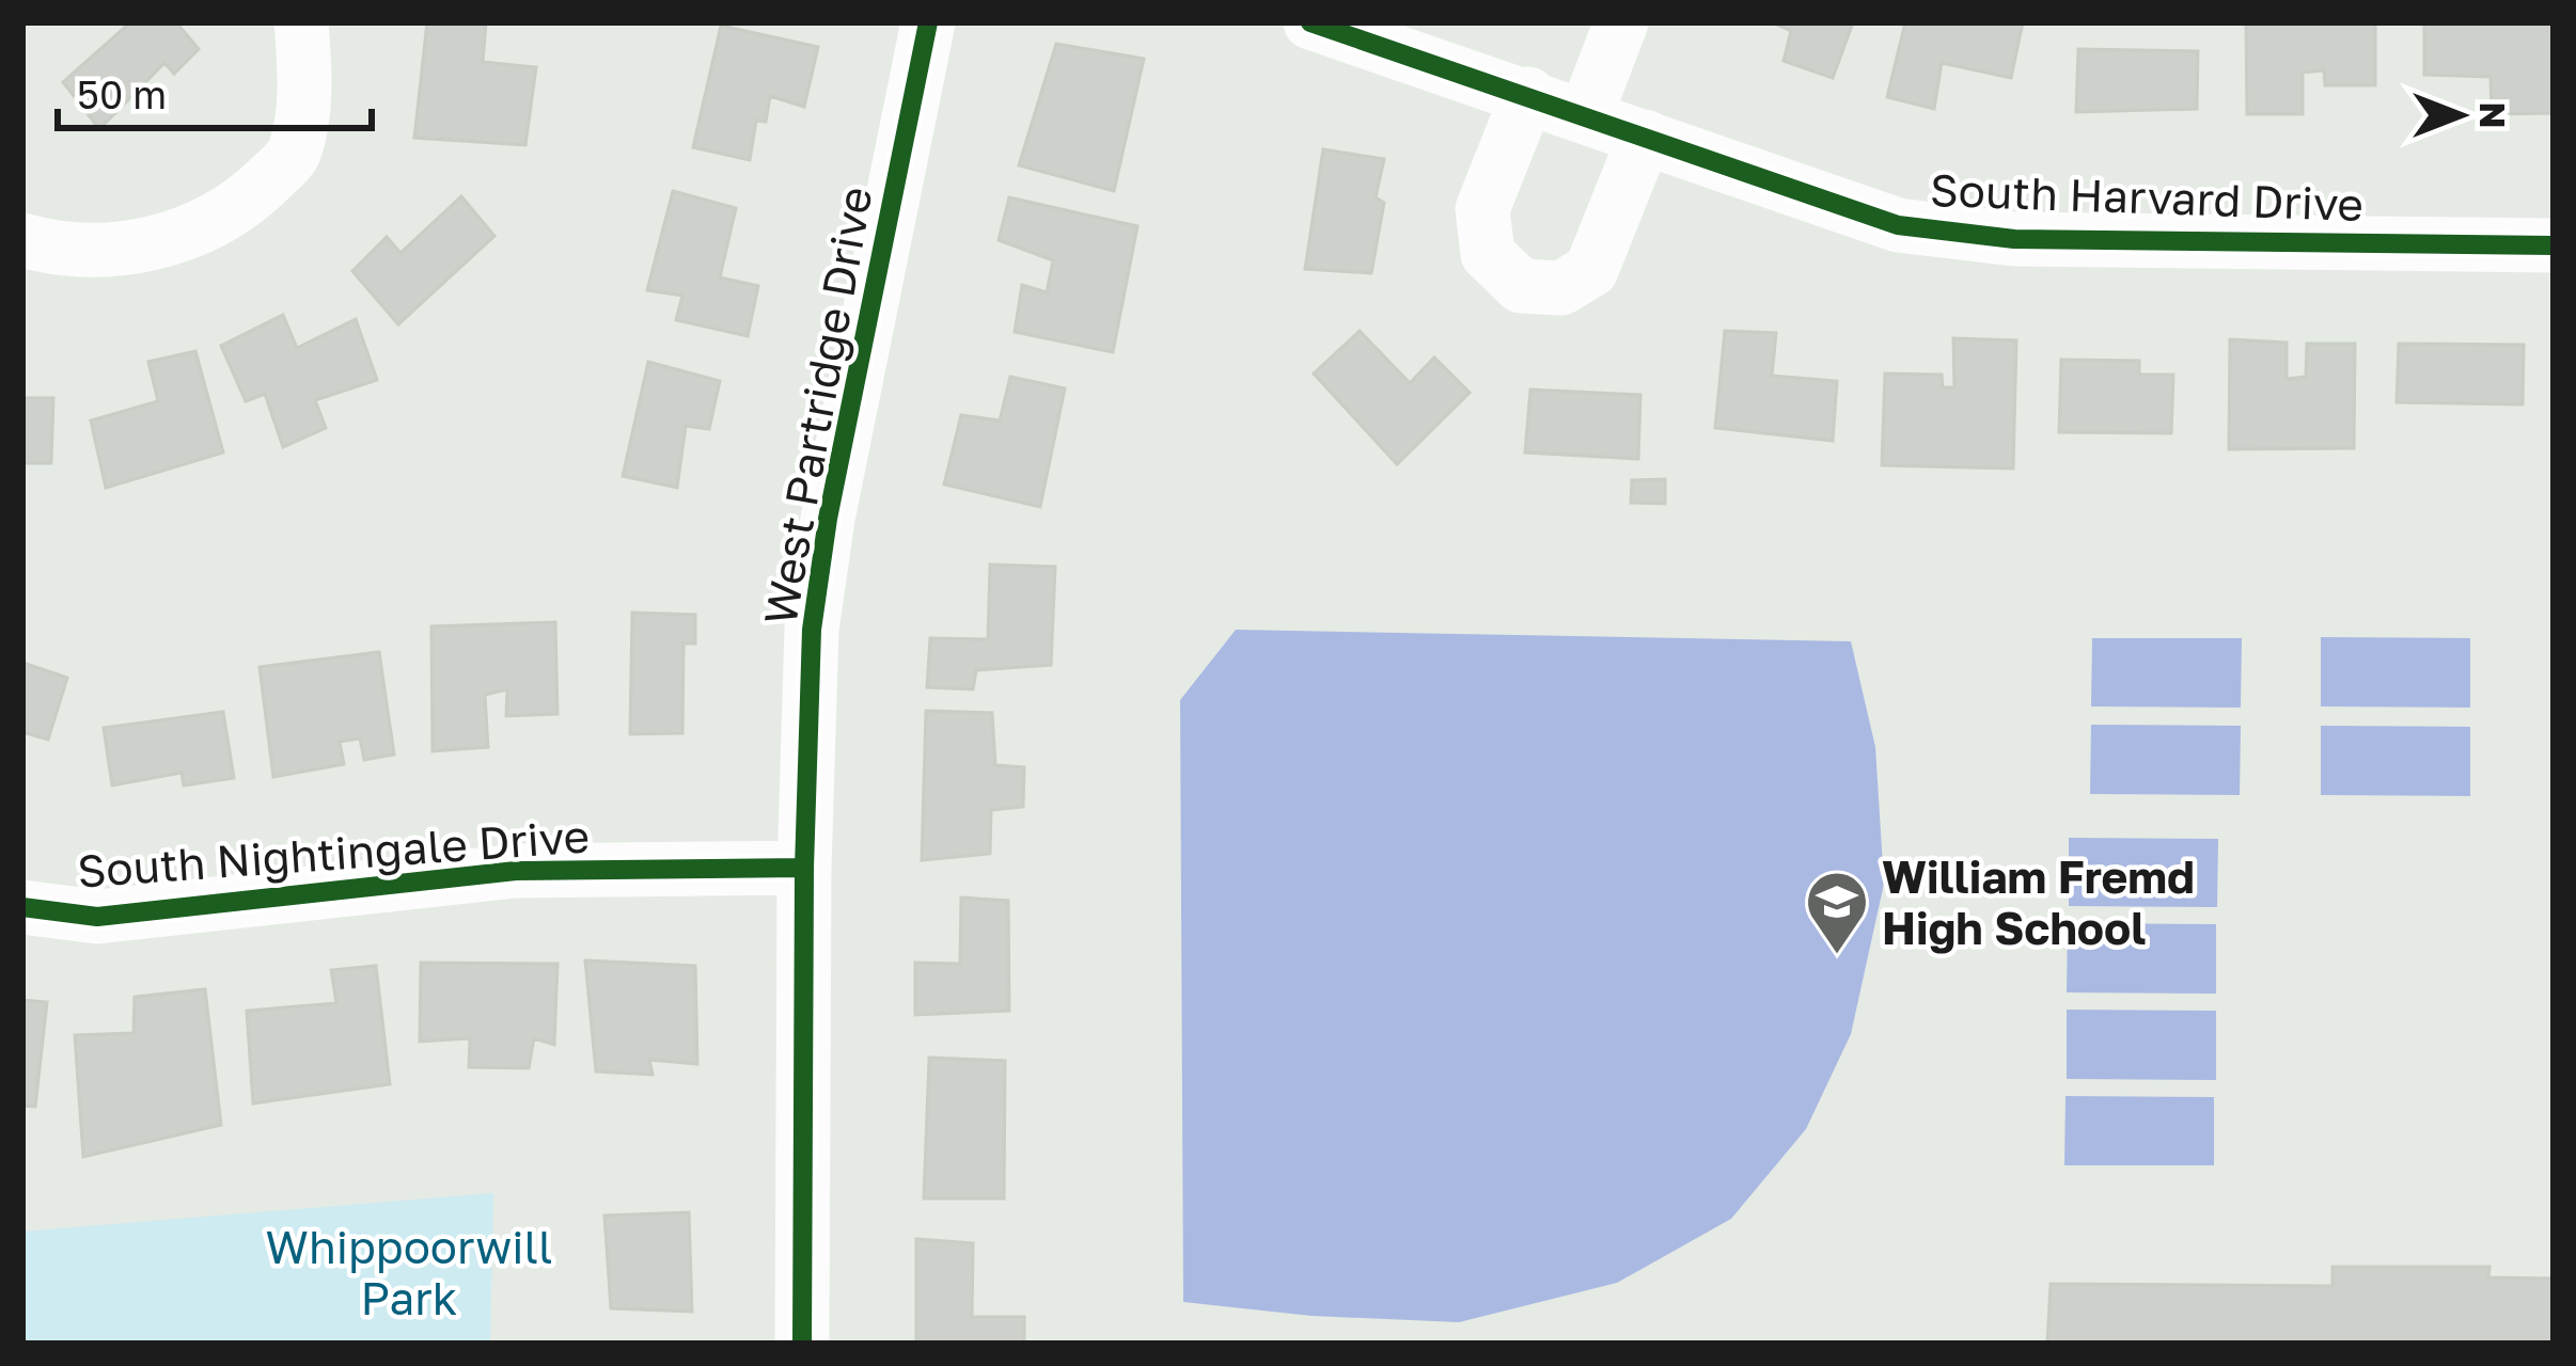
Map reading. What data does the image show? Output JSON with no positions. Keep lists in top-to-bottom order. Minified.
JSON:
{"streets":{"street":["South Harvard Drive","West Partridge Drive","South Nightingale Drive"]},"crossings":[["West Partridge Drive","South Nightingale Drive"]],"parks":["Whippoorwill Park"],"places":{"school or university":["William Fremd High School"]},"scale_bar":"50 m","north":"right"}
